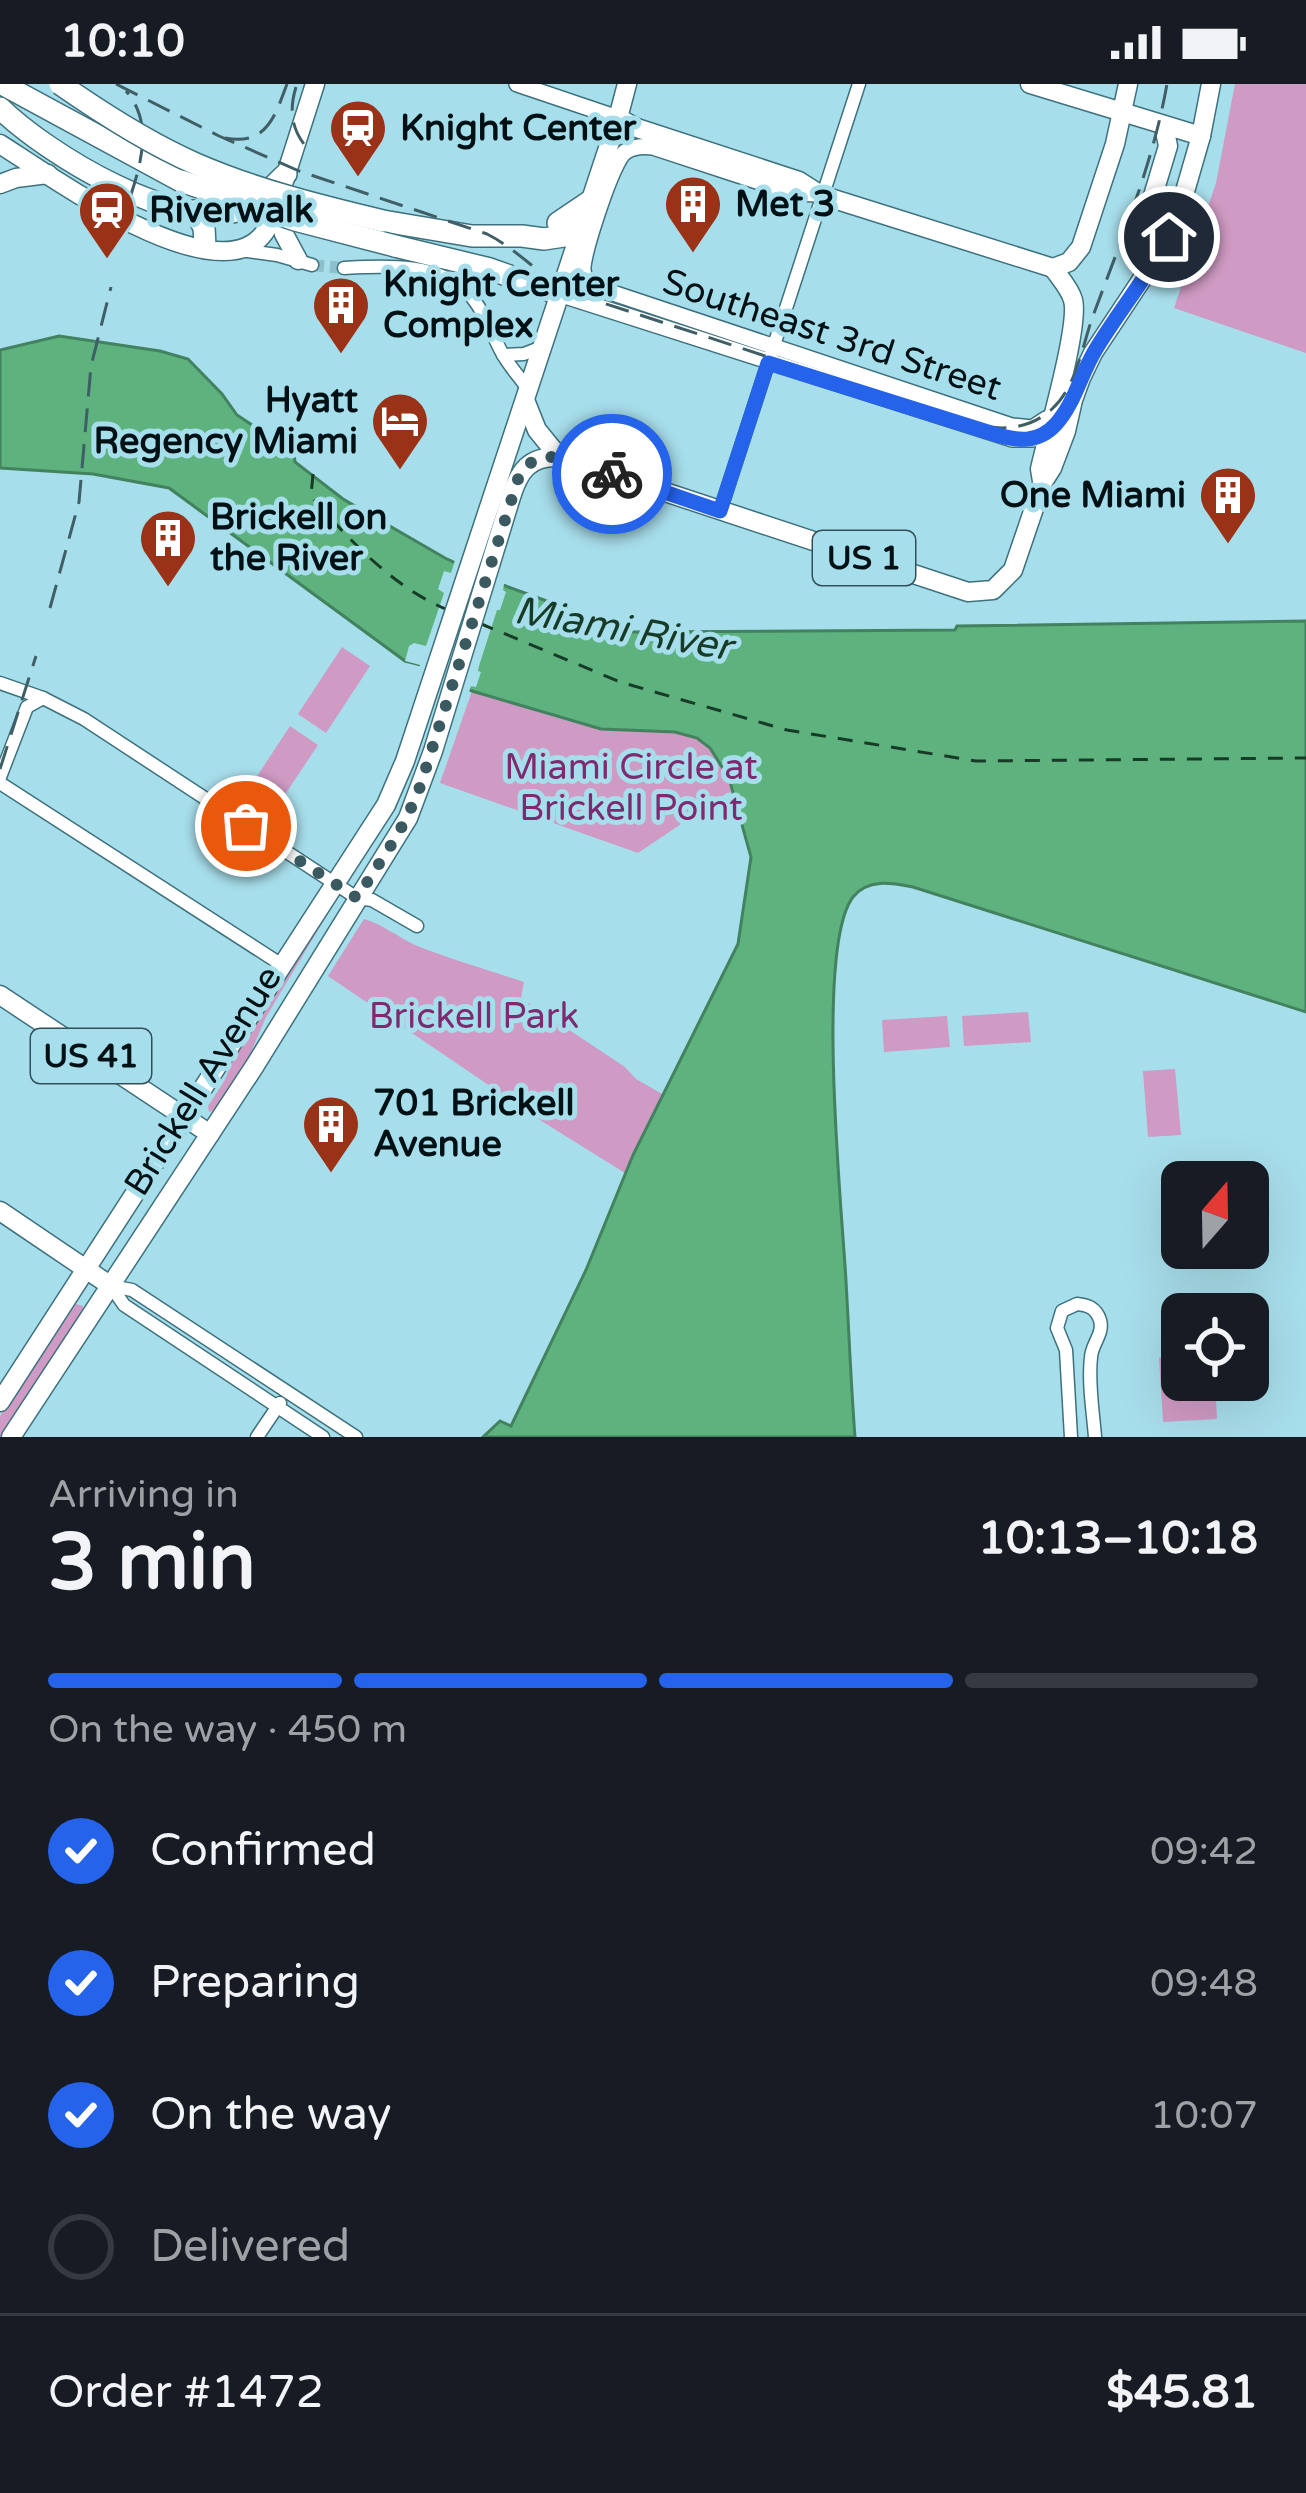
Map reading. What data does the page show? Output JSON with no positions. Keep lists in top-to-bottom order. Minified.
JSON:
{"streets":{"main road":["US 1","US 41","Brickell Avenue"],"street":["Southeast 3rd Street"]},"crossings":[["US 41","Brickell Avenue"]],"water":["Miami River"],"parks":["Miami Circle at Brickell Point","Brickell Park"],"places":{"station":["Knight Center","Riverwalk"],"building":["Met 3","Knight Center Complex","One Miami","Brickell on the River","701 Brickell Avenue"],"hotel":["Hyatt Regency Miami"]},"north":"top","page":{"status":"10:10","heading":["3 min","Arriving in","10:13–10:18"],"panel":["Order #1472","$45.81"],"bar":"On the way · 450 m","list":[["Confirmed","09:42"],["Preparing","09:48"],["On the way","10:07"],"Delivered"]}}
